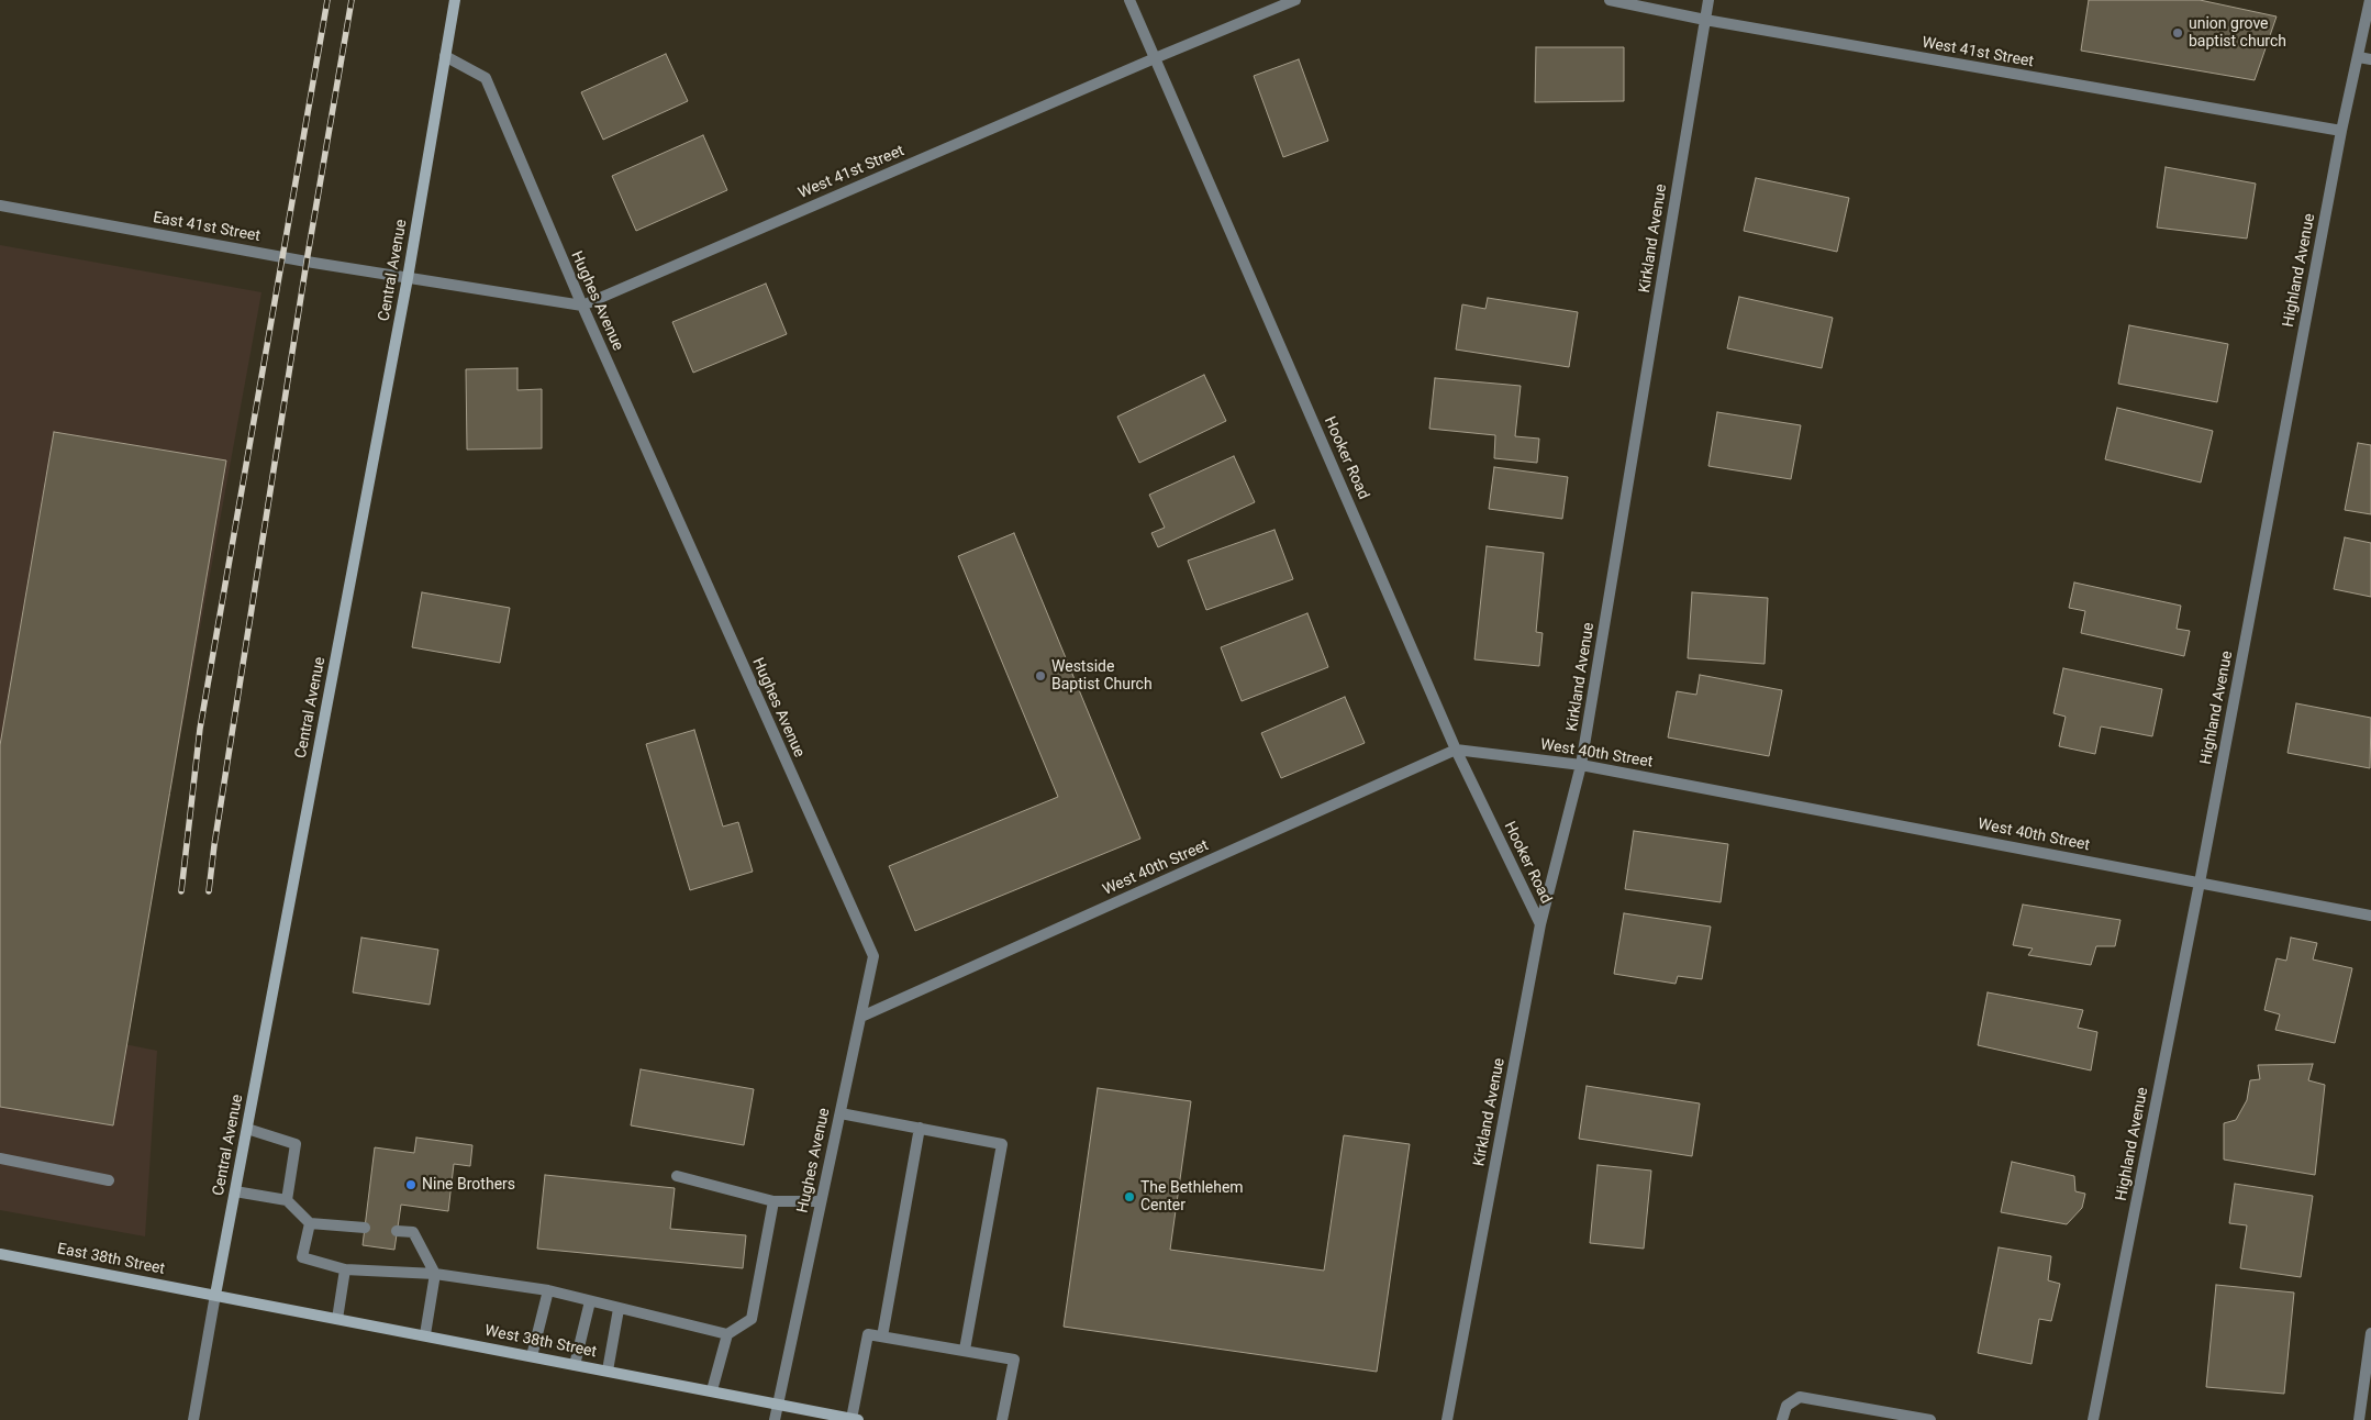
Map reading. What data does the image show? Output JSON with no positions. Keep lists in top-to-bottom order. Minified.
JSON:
{"streets":{"street":["West 41st Street","East 41st Street","Kirkland Avenue","Central Avenue","Highland Avenue","Hughes Avenue","Hooker Road","West 40th Street","East 38th Street","West 38th Street"]},"crossings":[["West 41st Street","Kirkland Avenue"],["West 41st Street","Highland Avenue"],["West 41st Street","Hughes Avenue"],["West 41st Street","Hooker Road"],["East 41st Street","Central Avenue"],["Kirkland Avenue","Hooker Road"],["Kirkland Avenue","West 40th Street"],["Central Avenue","Hughes Avenue"],["Central Avenue","East 38th Street"],["Central Avenue","West 38th Street"],["Highland Avenue","West 40th Street"],["Hughes Avenue","West 40th Street"],["Hughes Avenue","West 38th Street"],["Hooker Road","West 40th Street"],["East 38th Street","West 38th Street"]],"places":["union grove baptist church","Westside Baptist Church","Nine Brothers","The Bethlehem Center"]}
